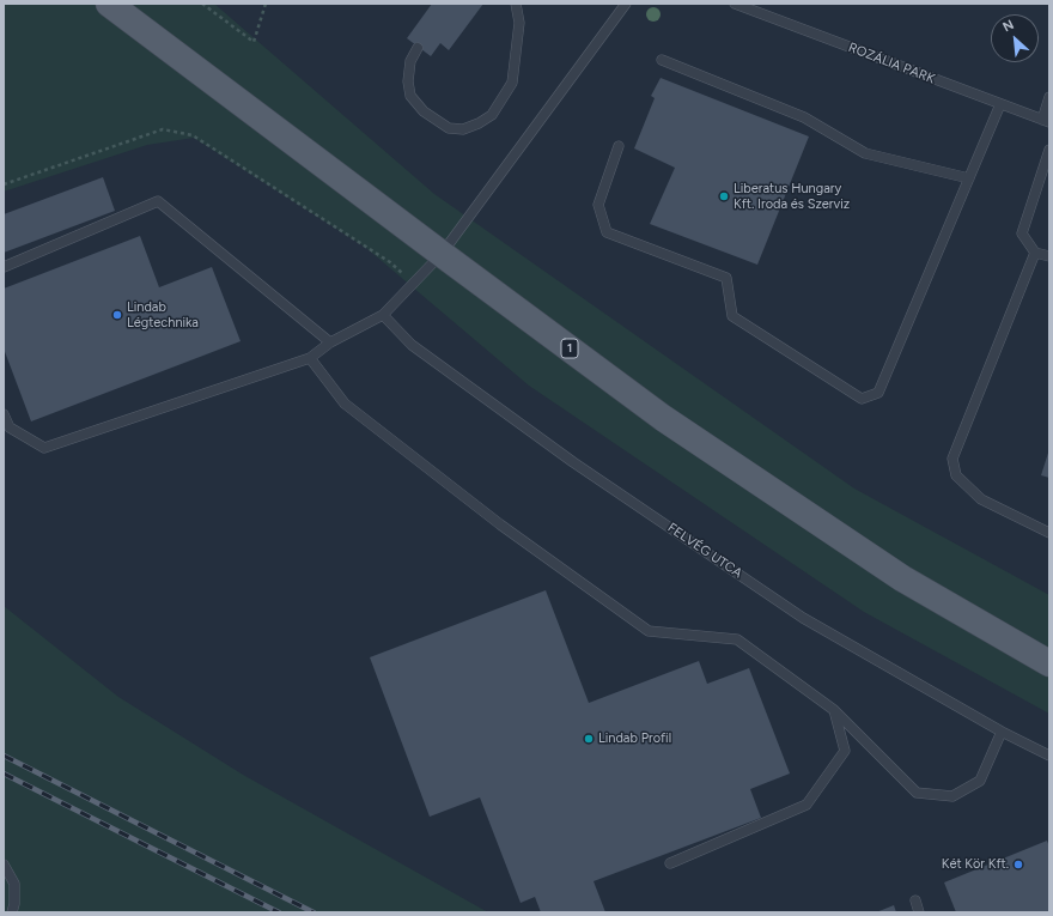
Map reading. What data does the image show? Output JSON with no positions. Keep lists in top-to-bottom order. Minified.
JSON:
{"streets":{"main road":["1"],"lane":["ROZÁLIA PARK","FELVÉG UTCA"]},"places":["Liberatus Hungary Kft. Iroda és Szerviz","Lindab Légtechnika","Lindab Profil","Két Kör Kft."],"north":"top left"}
